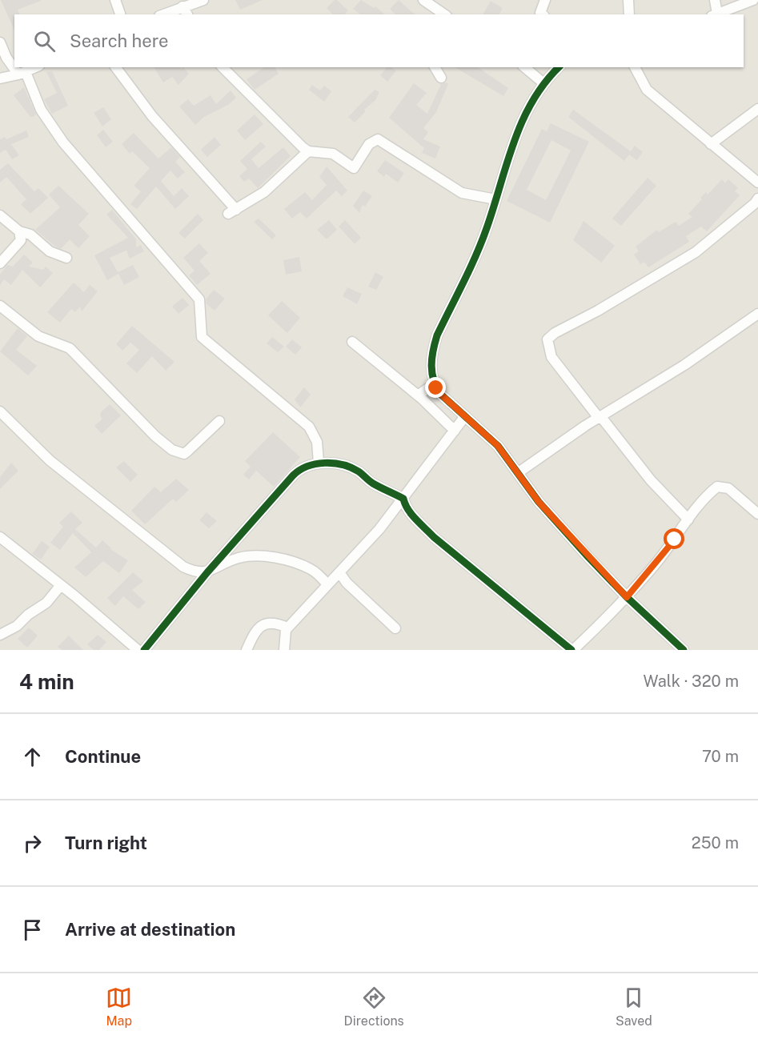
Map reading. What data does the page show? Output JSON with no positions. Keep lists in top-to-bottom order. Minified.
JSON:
{"page":{"search":"Search here","heading":["4 min","Walk · 320 m"],"list":[["Continue","70 m"],["Turn right","250 m"],"Arrive at destination"],"nav":["Map","Directions","Saved"]}}
